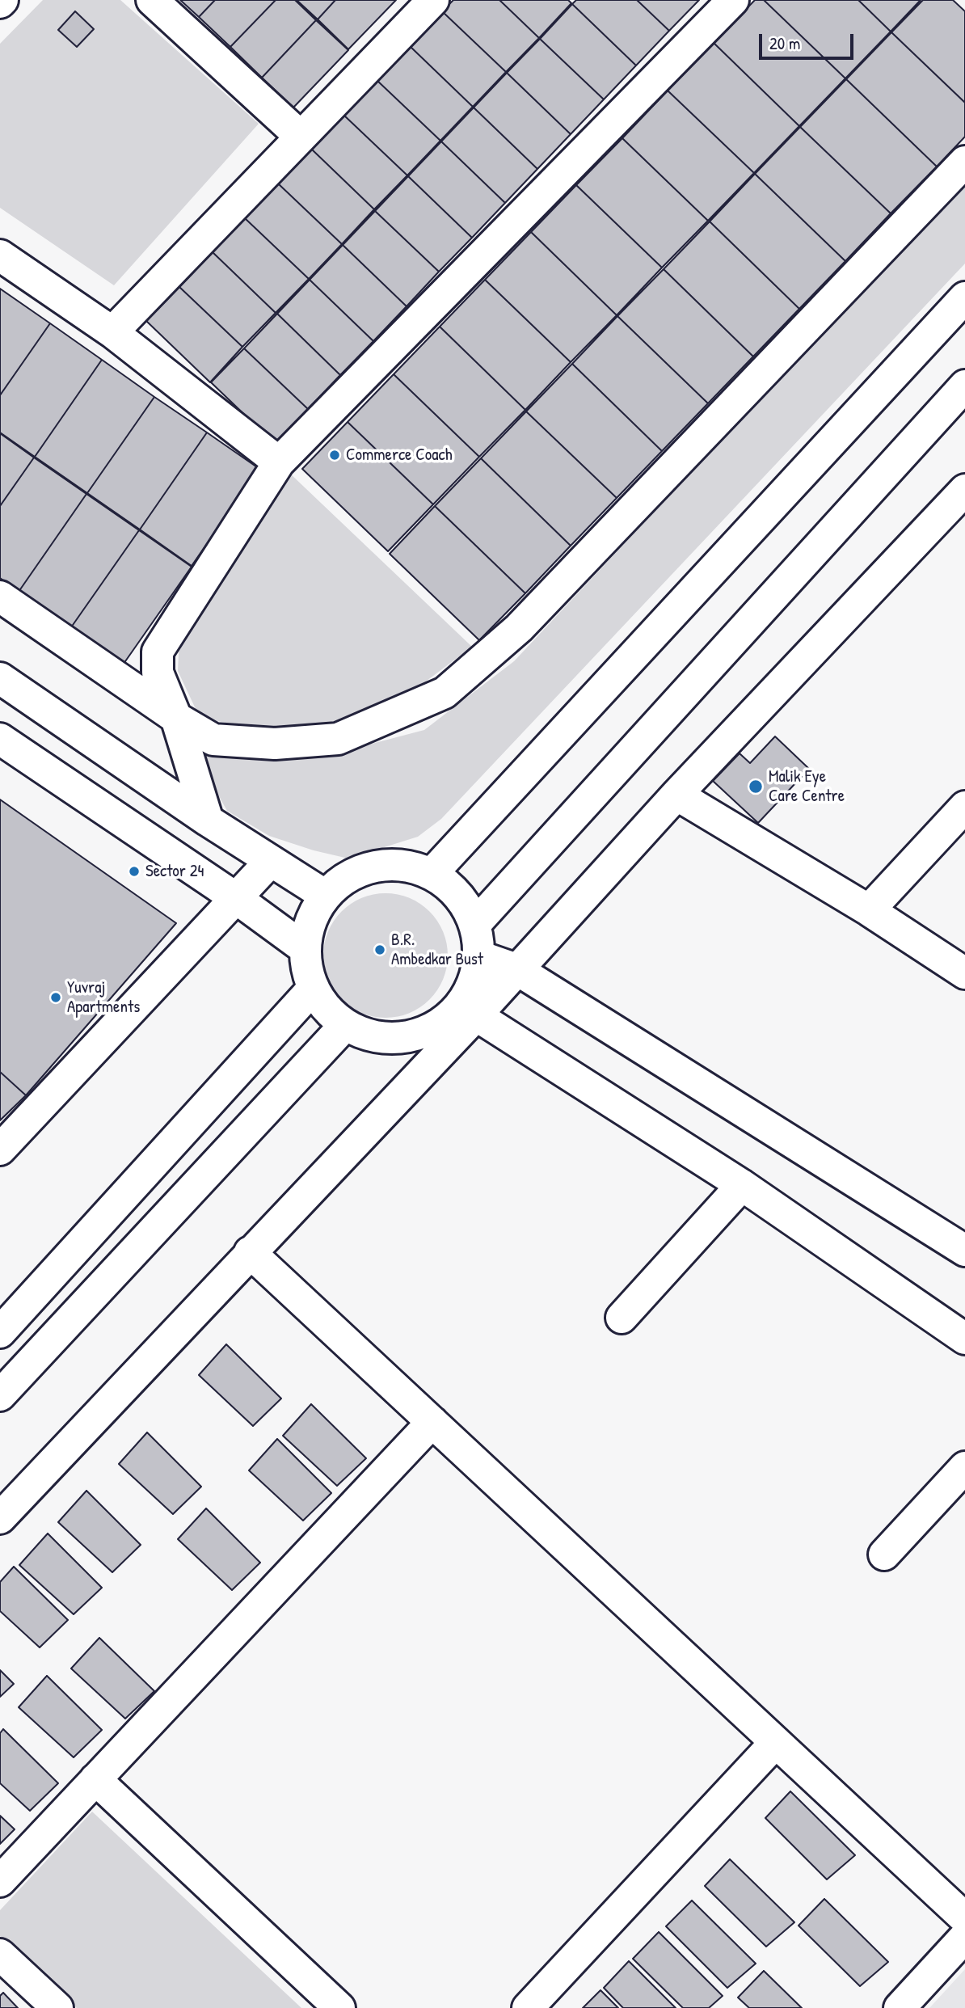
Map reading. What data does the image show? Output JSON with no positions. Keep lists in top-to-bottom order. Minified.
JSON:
{"places":["Commerce Coach","Malik Eye Care Centre","Sector 24","B.R. Ambedkar Bust","Yuvraj Apartments"],"scale_bar":"20 m"}
